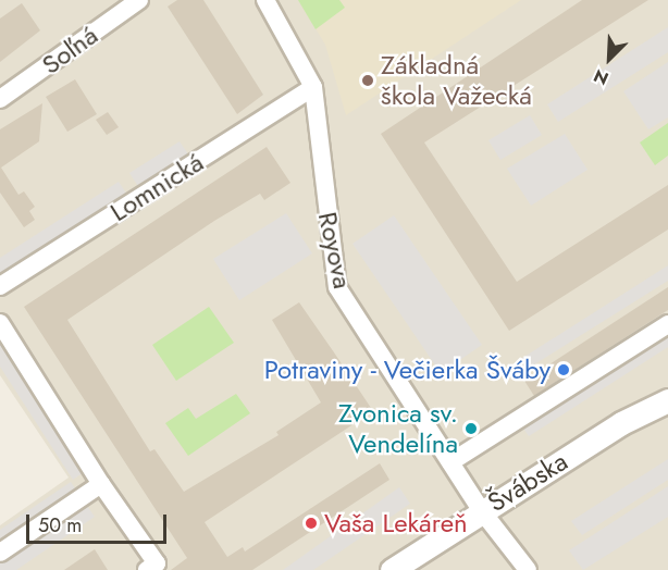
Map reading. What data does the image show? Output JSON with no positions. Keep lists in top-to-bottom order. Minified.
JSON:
{"streets":{"street":["Soľná","Lomnická","Royova","Švábska"]},"crossings":[["Lomnická","Royova"],["Royova","Švábska"]],"places":["Základná škola Važecká","Potraviny - Večierka Šváby","Zvonica sv. Vendelína","Vaša Lekáreň"],"scale_bar":"50 m","north":"bottom left"}
